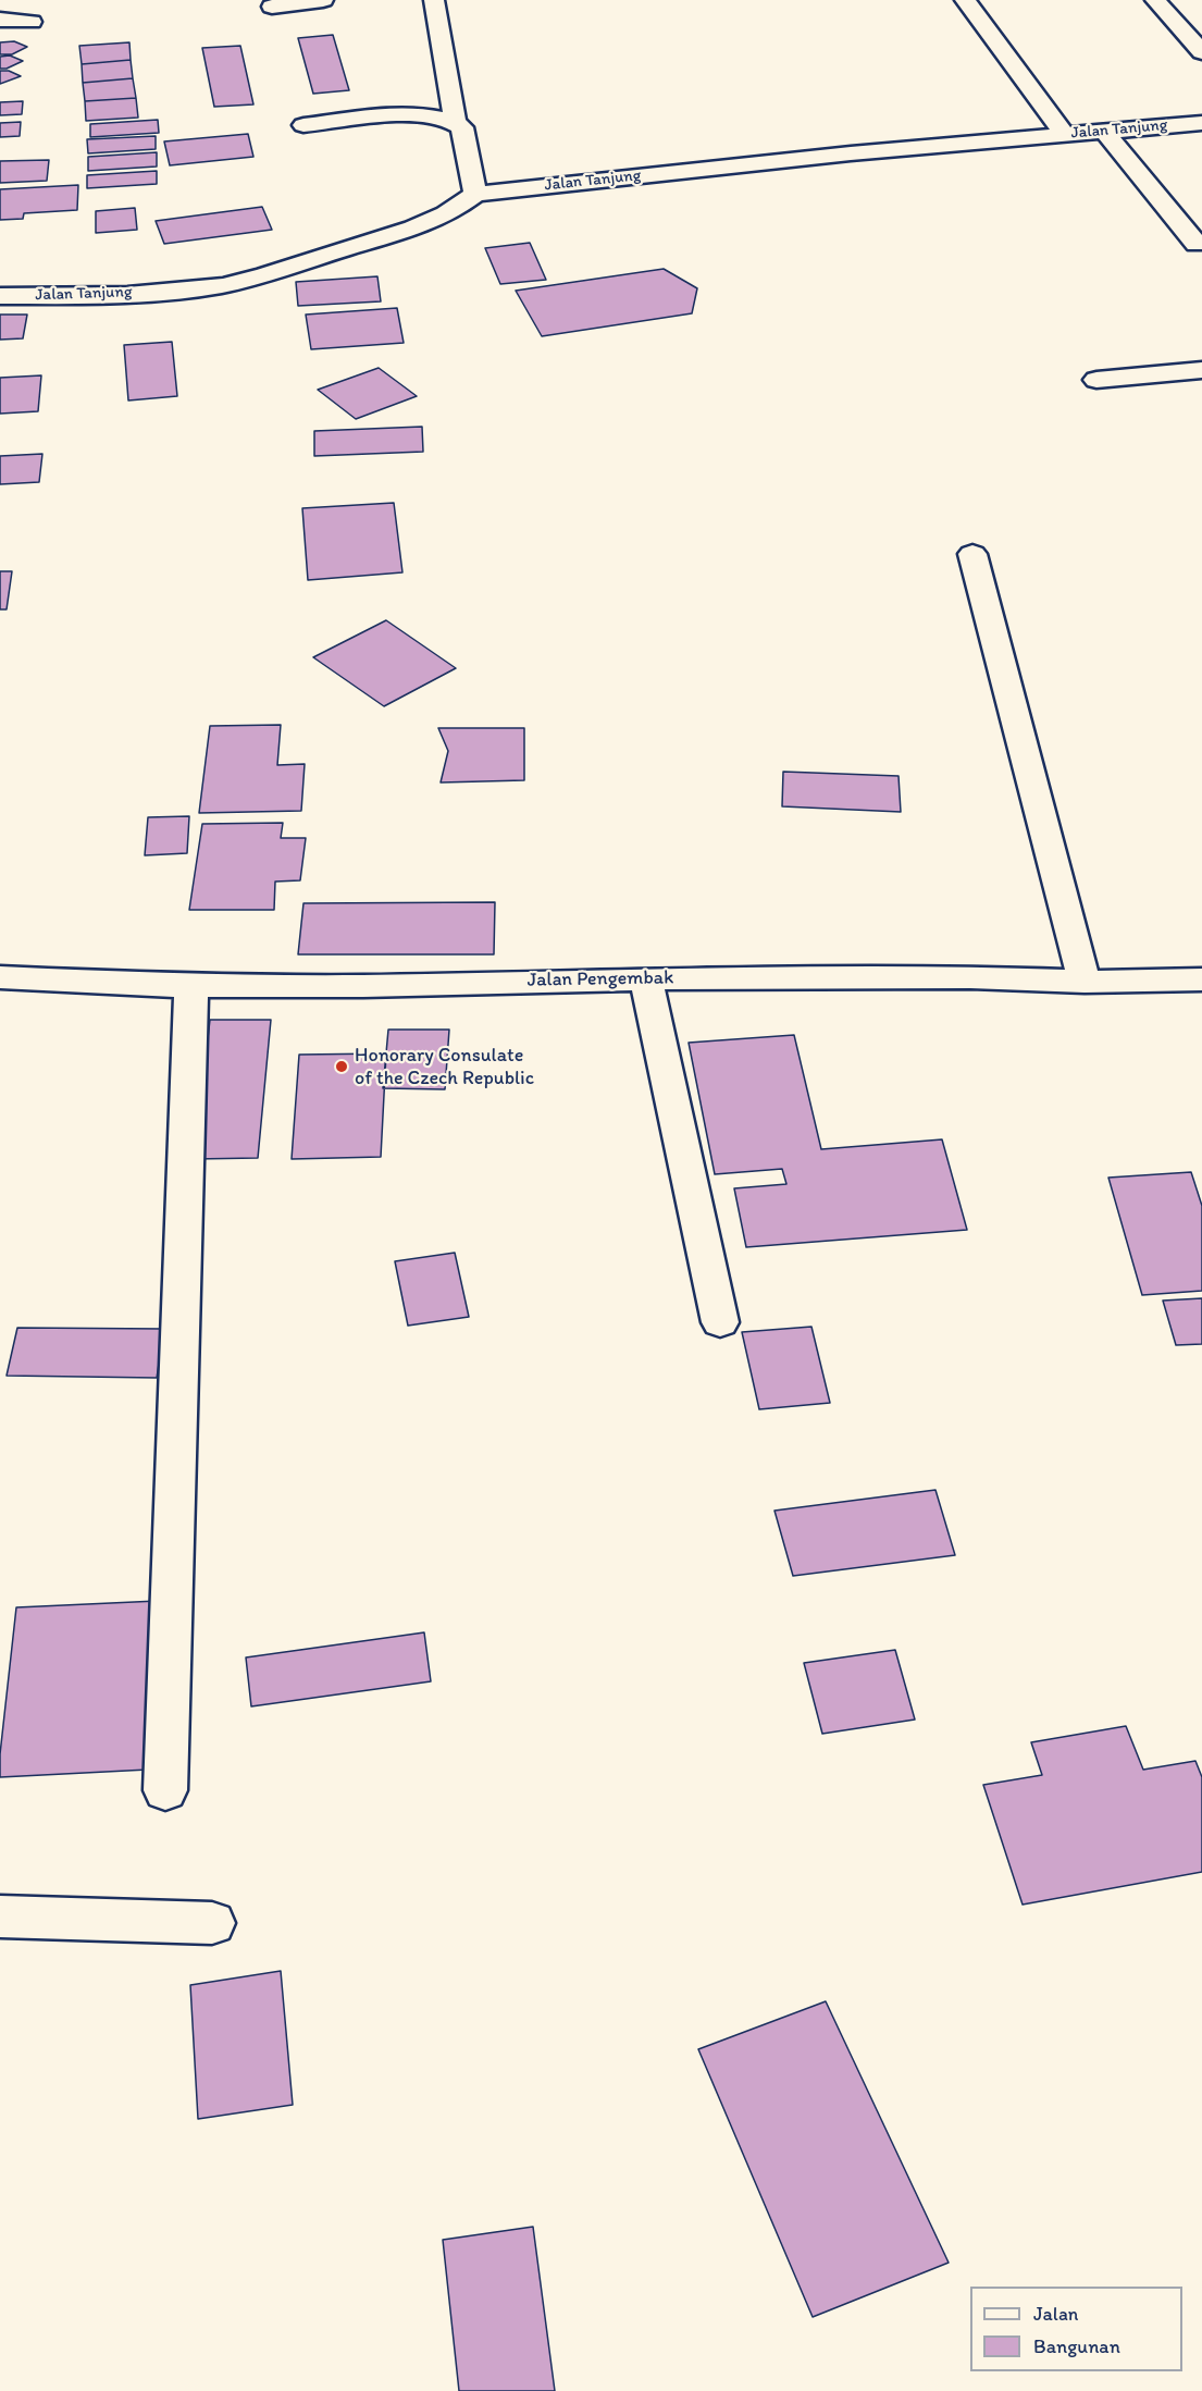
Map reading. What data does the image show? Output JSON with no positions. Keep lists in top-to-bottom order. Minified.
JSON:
{"streets":{"street":["Jalan Tanjung","Jalan Pengembak"]},"places":["Honorary Consulate of the Czech Republic"],"legend":["Jalan","Bangunan"]}
